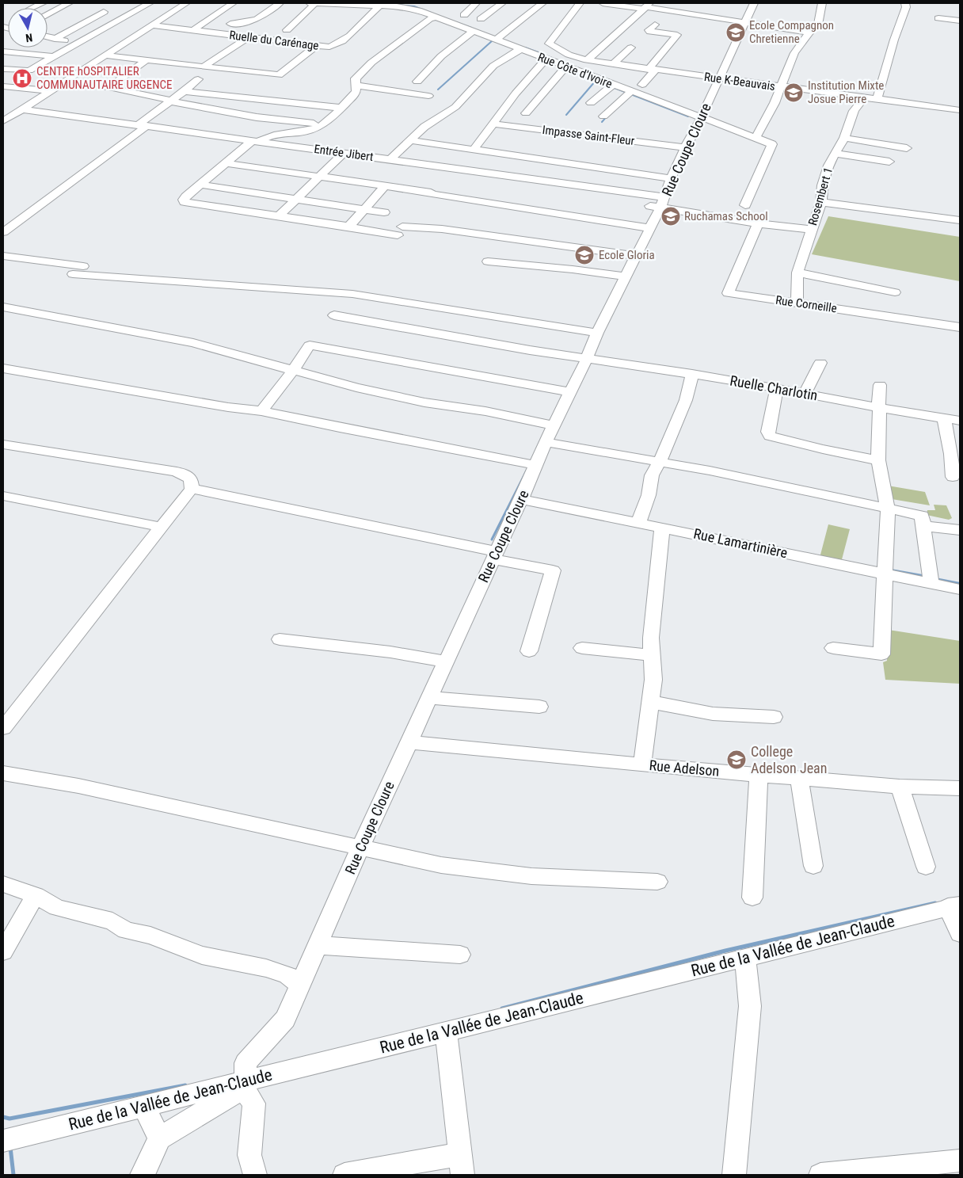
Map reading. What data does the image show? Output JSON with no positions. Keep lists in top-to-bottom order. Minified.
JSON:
{"streets":{"street":["Ruelle du Carénage","Rue Côte d'Ivoire","Rue K-Beauvais","Impasse Saint-Fleur","Rue Coupe Cloure","Entrée Jibert","Rosembert 1","Rue Corneille","Ruelle Charlotin","Rue Lamartinière","Rue Adelson","Rue de la Vallée de Jean-Claude"]},"crossings":[["Ruelle du Carénage","Rue Côte d'Ivoire"],["Rue Côte d'Ivoire","Rue Coupe Cloure"],["Rue K-Beauvais","Rue Coupe Cloure"],["Rue K-Beauvais","Rosembert 1"],["Impasse Saint-Fleur","Rue Coupe Cloure"],["Rue Coupe Cloure","Entrée Jibert"],["Rue Coupe Cloure","Ruelle Charlotin"],["Rue Coupe Cloure","Rue Lamartinière"],["Rue Coupe Cloure","Rue Adelson"],["Rue Coupe Cloure","Rue de la Vallée de Jean-Claude"],["Rosembert 1","Rue Corneille"]],"places":{"school or university":["Ecole Compagnon Chretienne","Institution Mixte Josue Pierre","Ruchamas School","Ecole Gloria","College Adelson Jean"],"hospital":["CENTRE hOSPITALIER COMMUNAUTAIRE URGENCE"]},"north":"bottom"}
